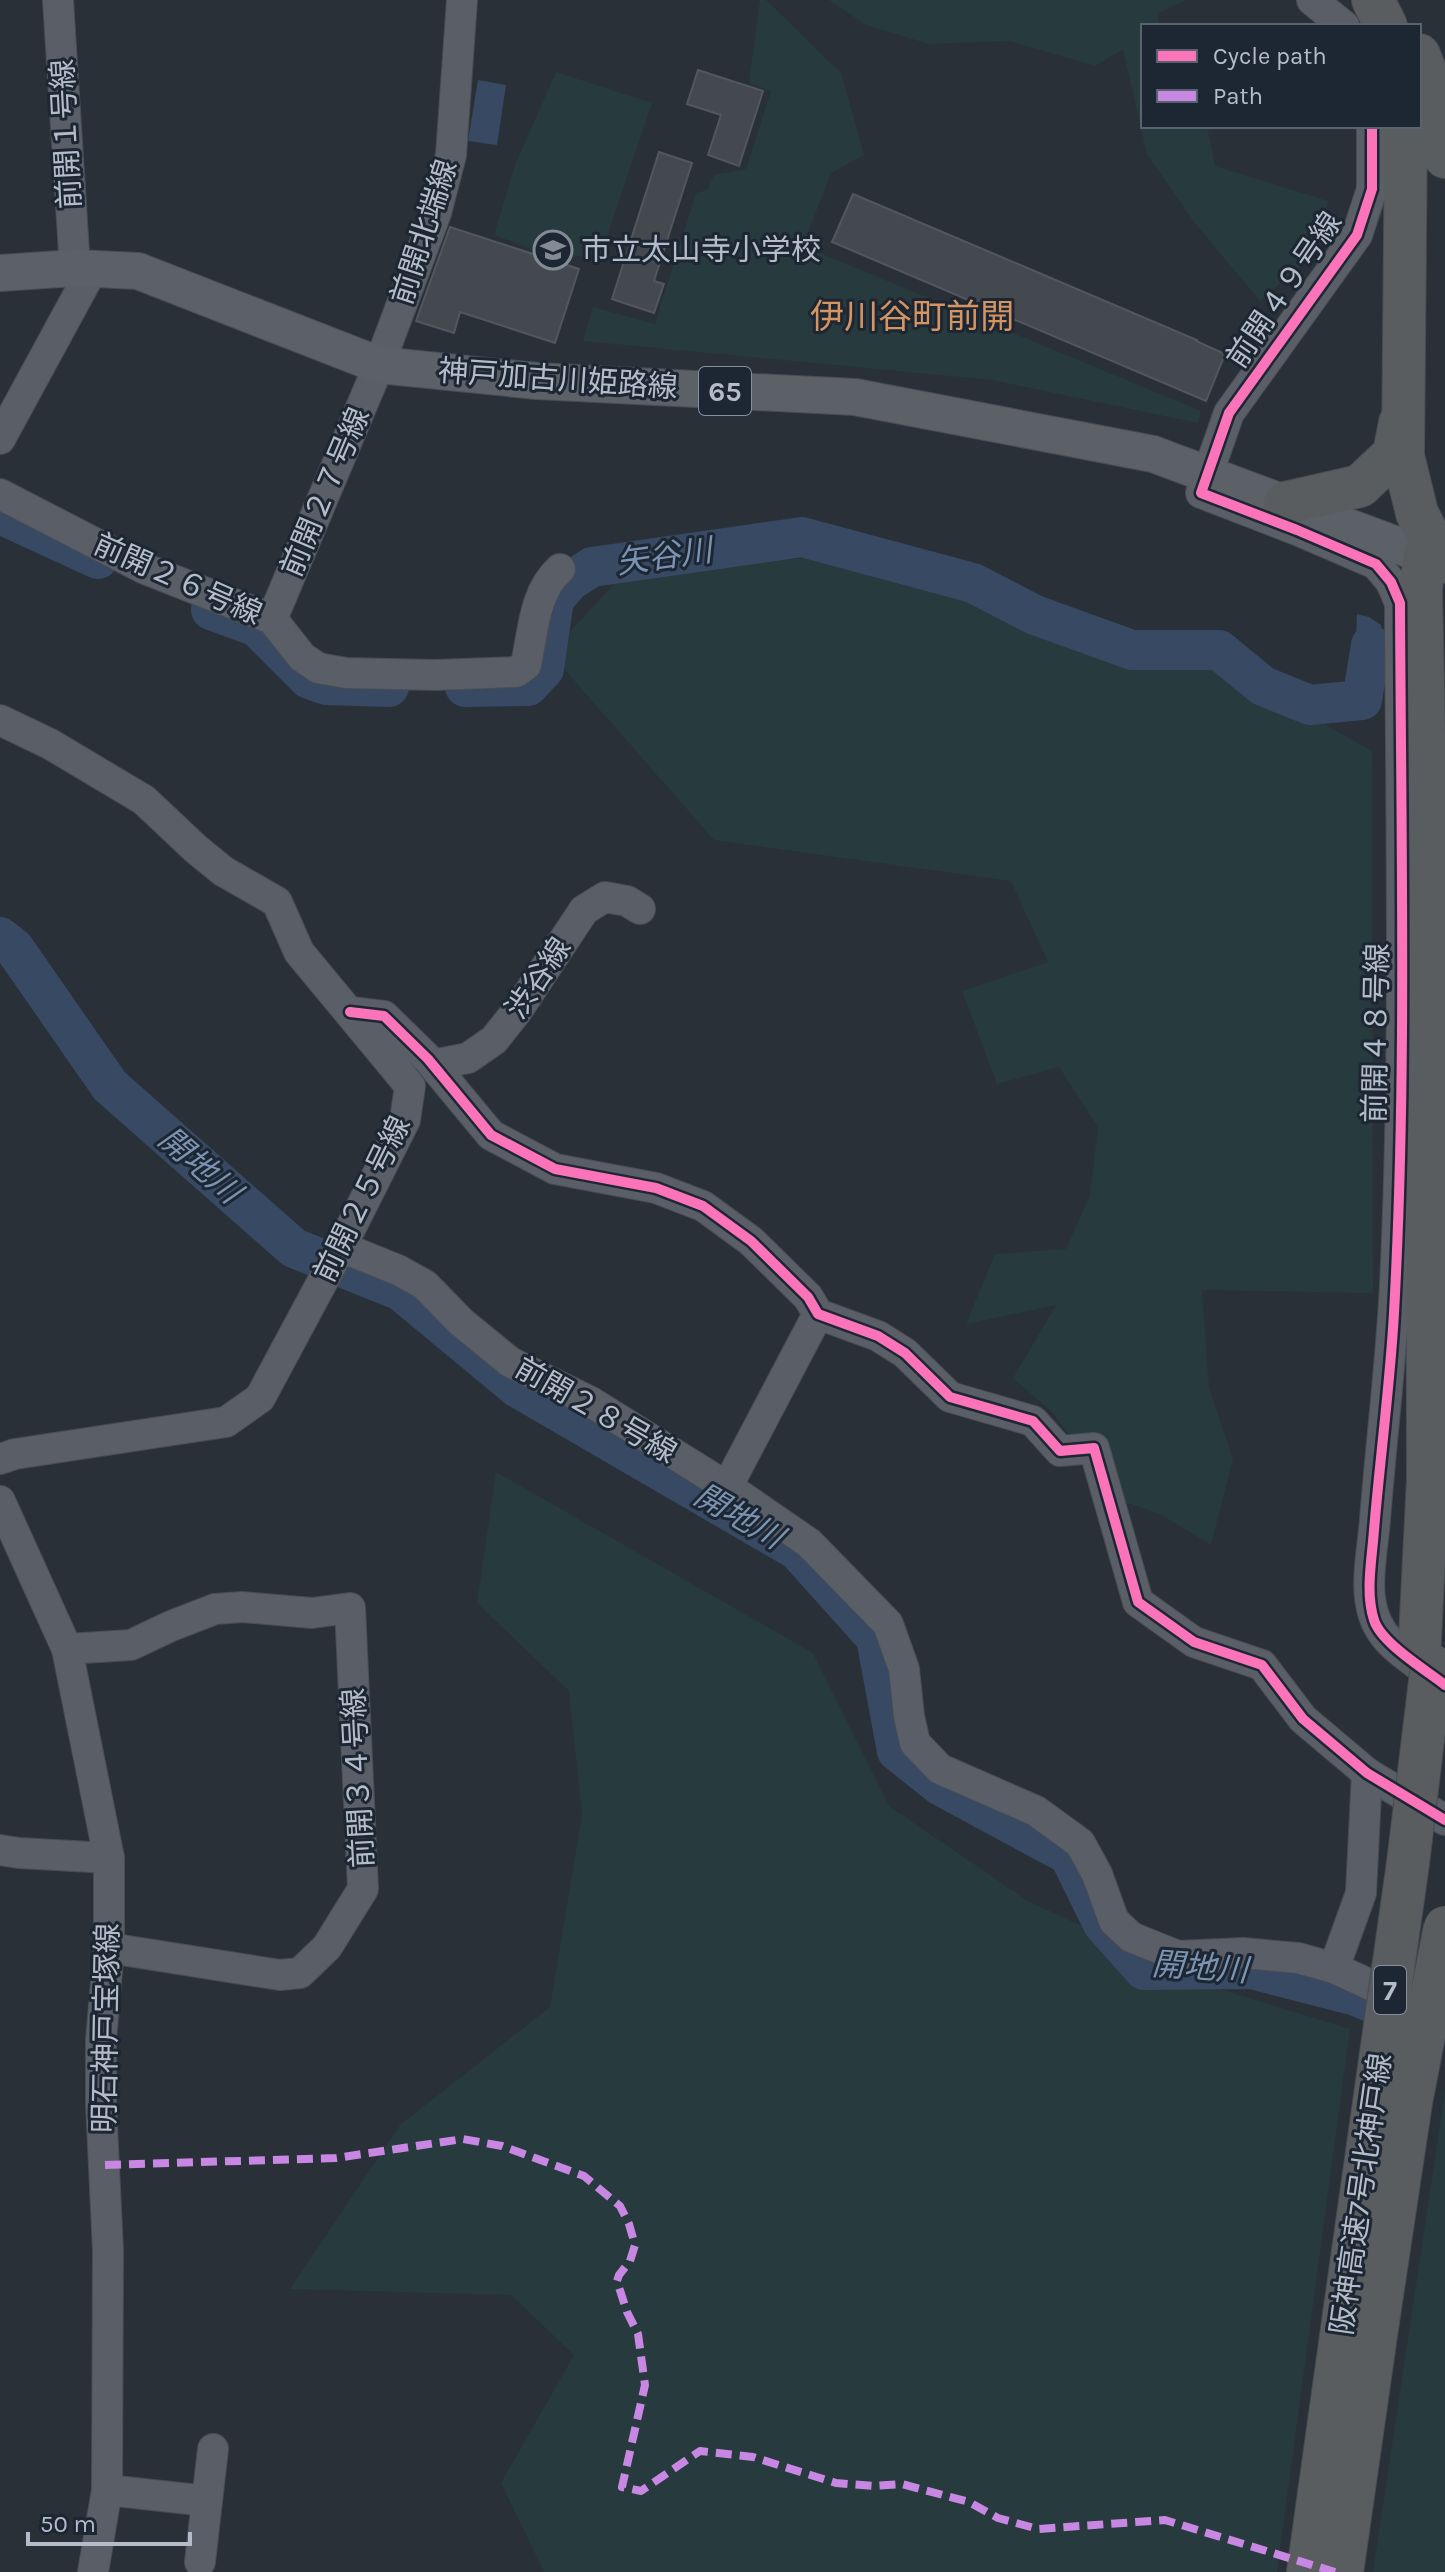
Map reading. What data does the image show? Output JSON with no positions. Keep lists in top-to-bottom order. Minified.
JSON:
{"streets":{"highway":["7","阪神高速7号北神戸線"],"main road":["神戸加古川姫路線","65"],"street":["前開１号線","前開北端線","前開４９号線","前開２７号線","前開２６号線","渋谷線","前開４８号線","前開２５号線","前開２８号線","前開３４号線","明石神戸宝塚線"]},"crossings":[["前開１号線","神戸加古川姫路線"],["前開北端線","神戸加古川姫路線"],["前開北端線","前開２７号線"],["前開４９号線","神戸加古川姫路線"],["前開４９号線","前開４８号線"],["神戸加古川姫路線","前開２７号線"],["神戸加古川姫路線","前開４８号線"],["前開２７号線","前開２６号線"],["前開４８号線","阪神高速7号北神戸線"],["前開２５号線","前開２８号線"],["前開３４号線","明石神戸宝塚線"]],"districts":["伊川谷町前開"],"water":["矢谷川","開地川"],"places":{"school or university":["市立太山寺小学校"]},"legend":["Cycle path","Path"],"scale_bar":"50 m"}
